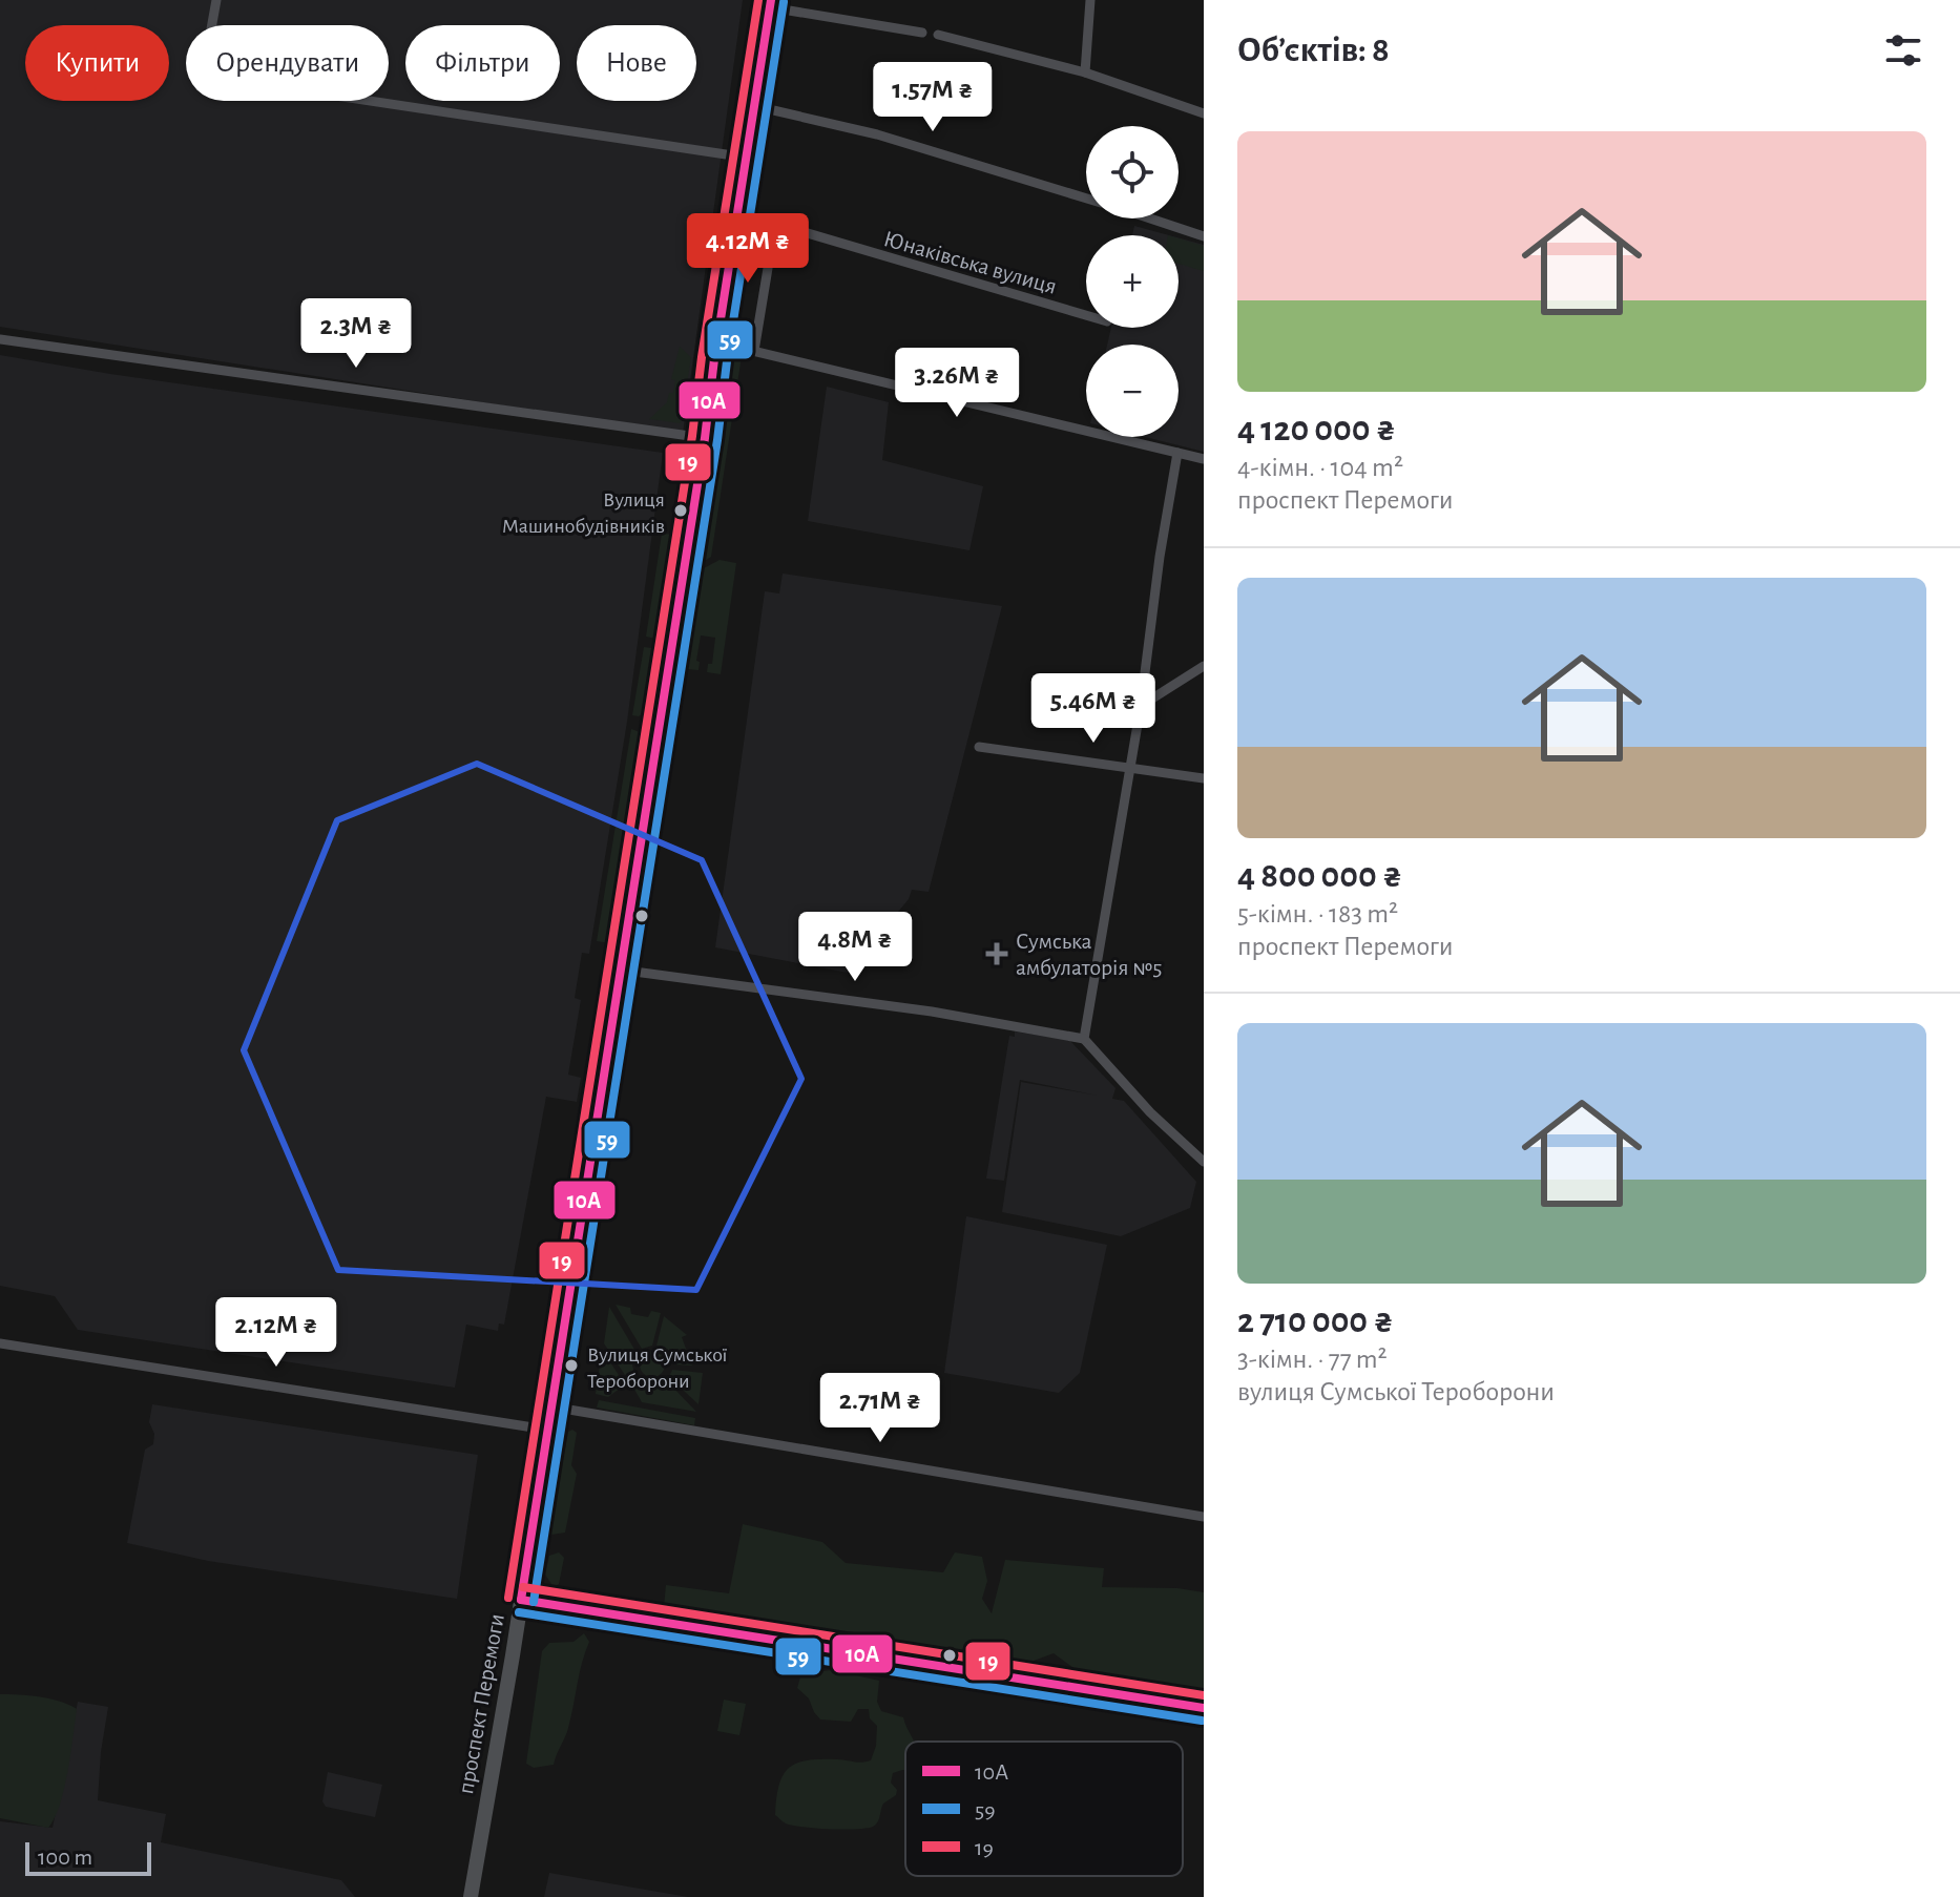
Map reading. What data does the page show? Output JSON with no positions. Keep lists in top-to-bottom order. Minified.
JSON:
{"streets":{"main road":["проспект Перемоги"],"street":["Юнаківська вулиця"]},"places":{"other":["Вулиця Машинобудівників","Вулиця Сумської Тероборони"],"health":["Сумська амбулаторія №5"]},"lines":["transit line 10А","transit line 19","transit line 59"],"legend":["10А","59","19"],"scale_bar":"100 m","page":{"heading":"Об’єктів: 8","chip":["Купити","Орендувати","Фільтри","Нове"],"price":["1.57M ₴","4.12M ₴","2.3M ₴","3.26M ₴","5.46M ₴","4.8M ₴","2.12M ₴","2.71M ₴"],"list":[{"name":"4 120 000 ₴","note":"4-кімн. · 104 m² · проспект Перемоги"},{"name":"4 800 000 ₴","note":"5-кімн. · 183 m² · проспект Перемоги"},{"name":"2 710 000 ₴","note":"3-кімн. · 77 m² · вулиця Сумської Тероборони"}],"map_buttons":["+","−"],"scale":"100 m"}}
